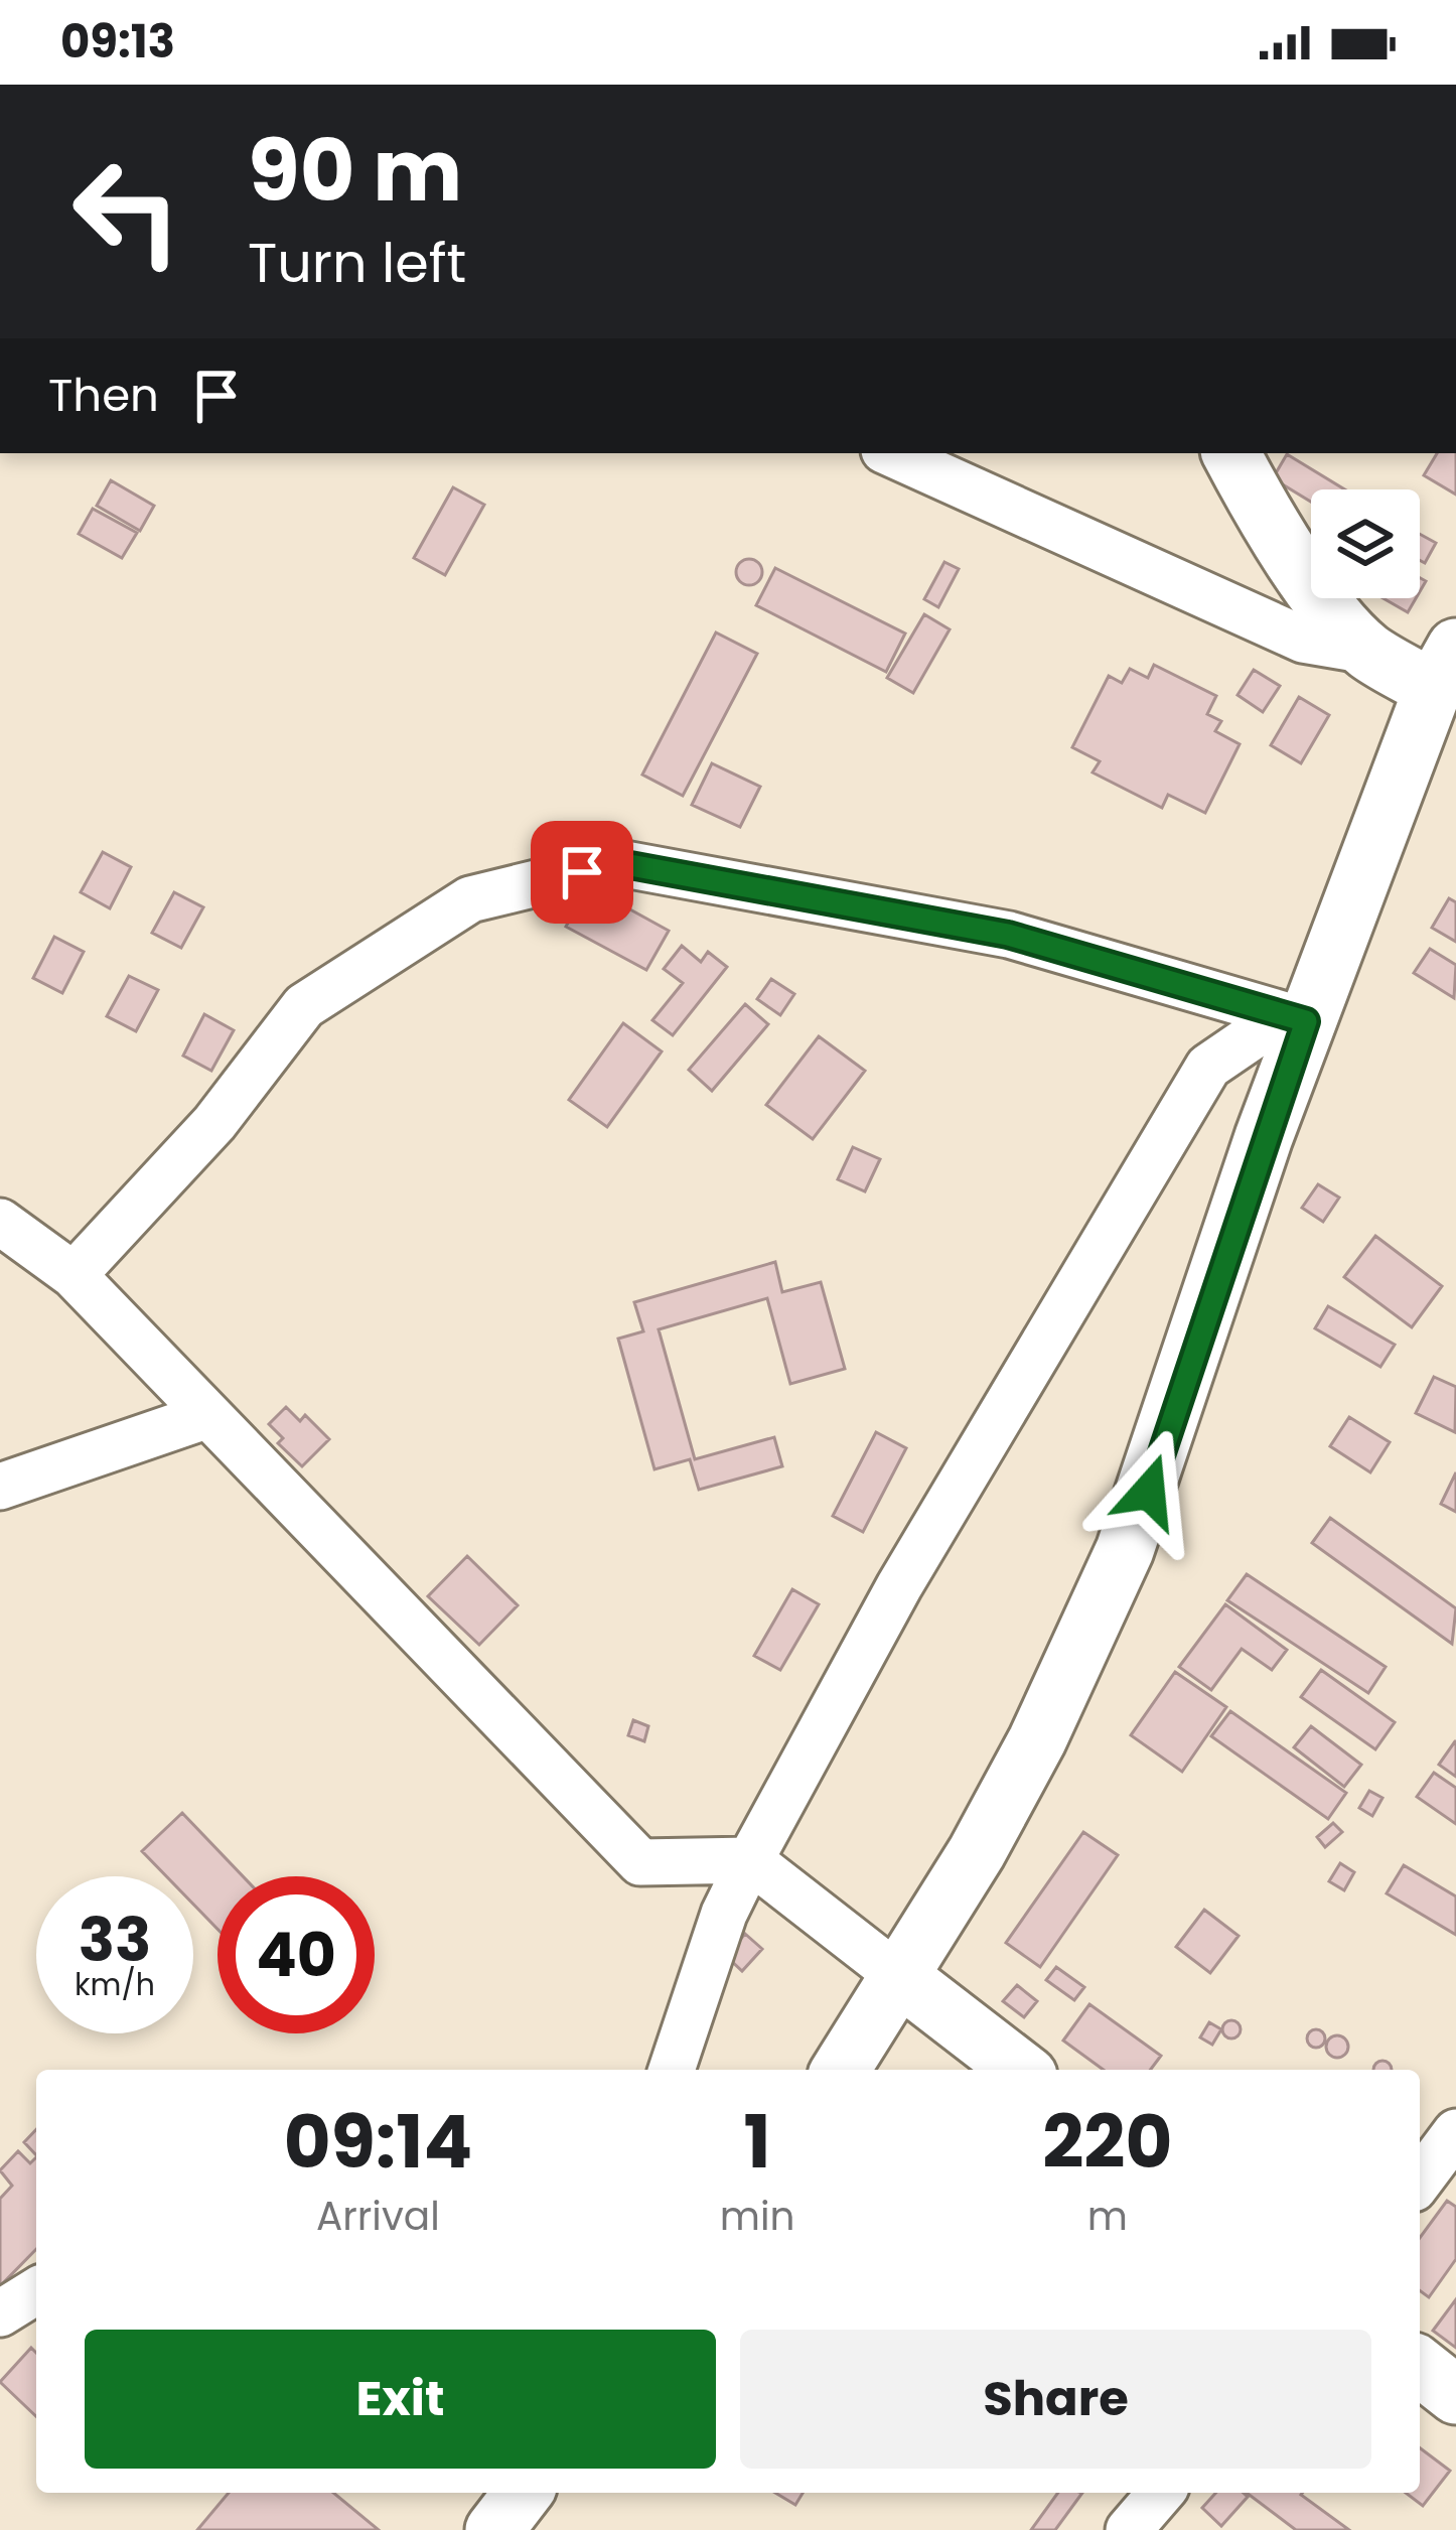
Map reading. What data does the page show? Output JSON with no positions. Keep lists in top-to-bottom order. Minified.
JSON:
{"page":{"status":"09:13","turn":["90 m","Turn left"],"then":"Then","speed":"33 km/h","limit":"40","eta":["09:14","Arrival","1","min","220","m"],"buttons":["Exit","Share"]}}
